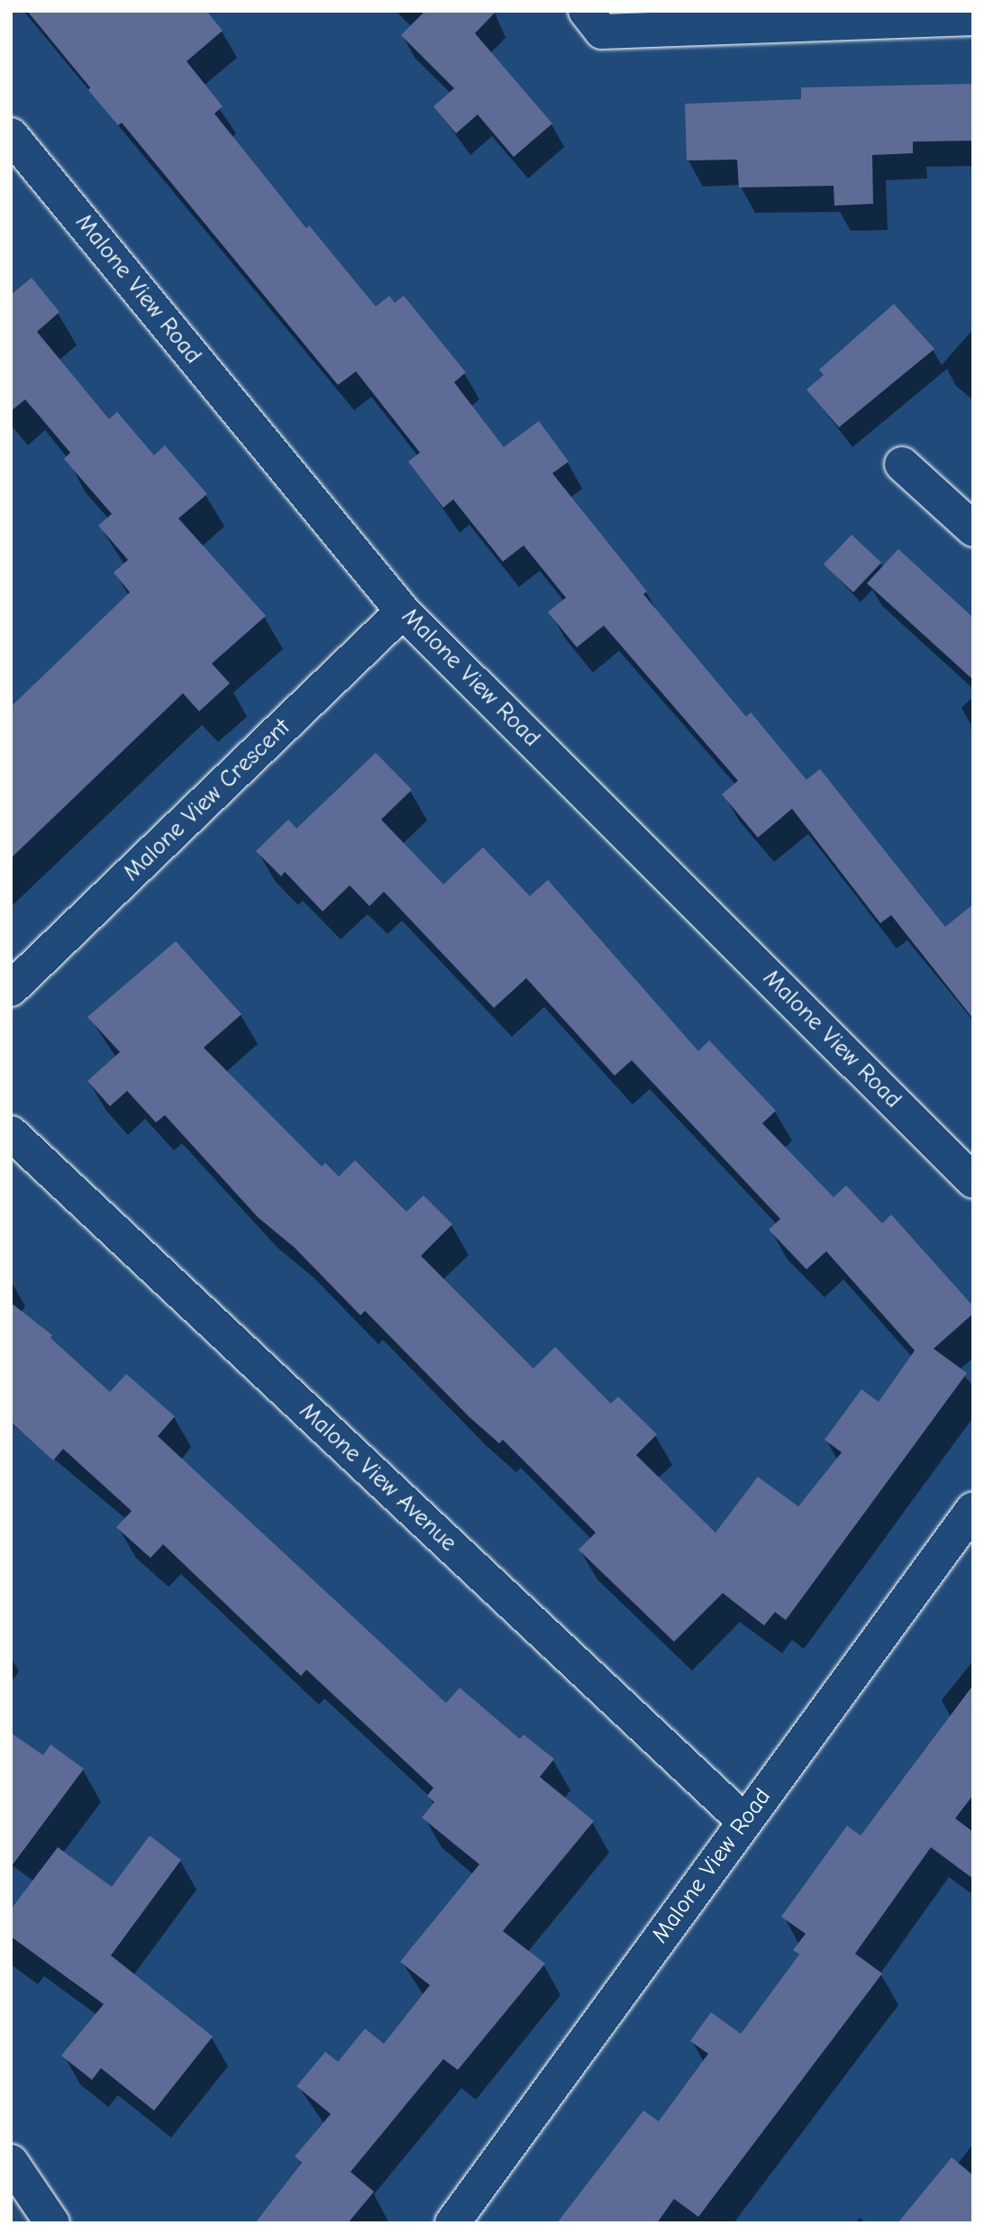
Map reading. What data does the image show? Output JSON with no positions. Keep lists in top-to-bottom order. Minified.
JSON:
{"streets":{"street":["Malone View Road","Malone View Crescent","Malone View Avenue"]},"crossings":[["Malone View Road","Malone View Crescent"],["Malone View Road","Malone View Avenue"]]}
